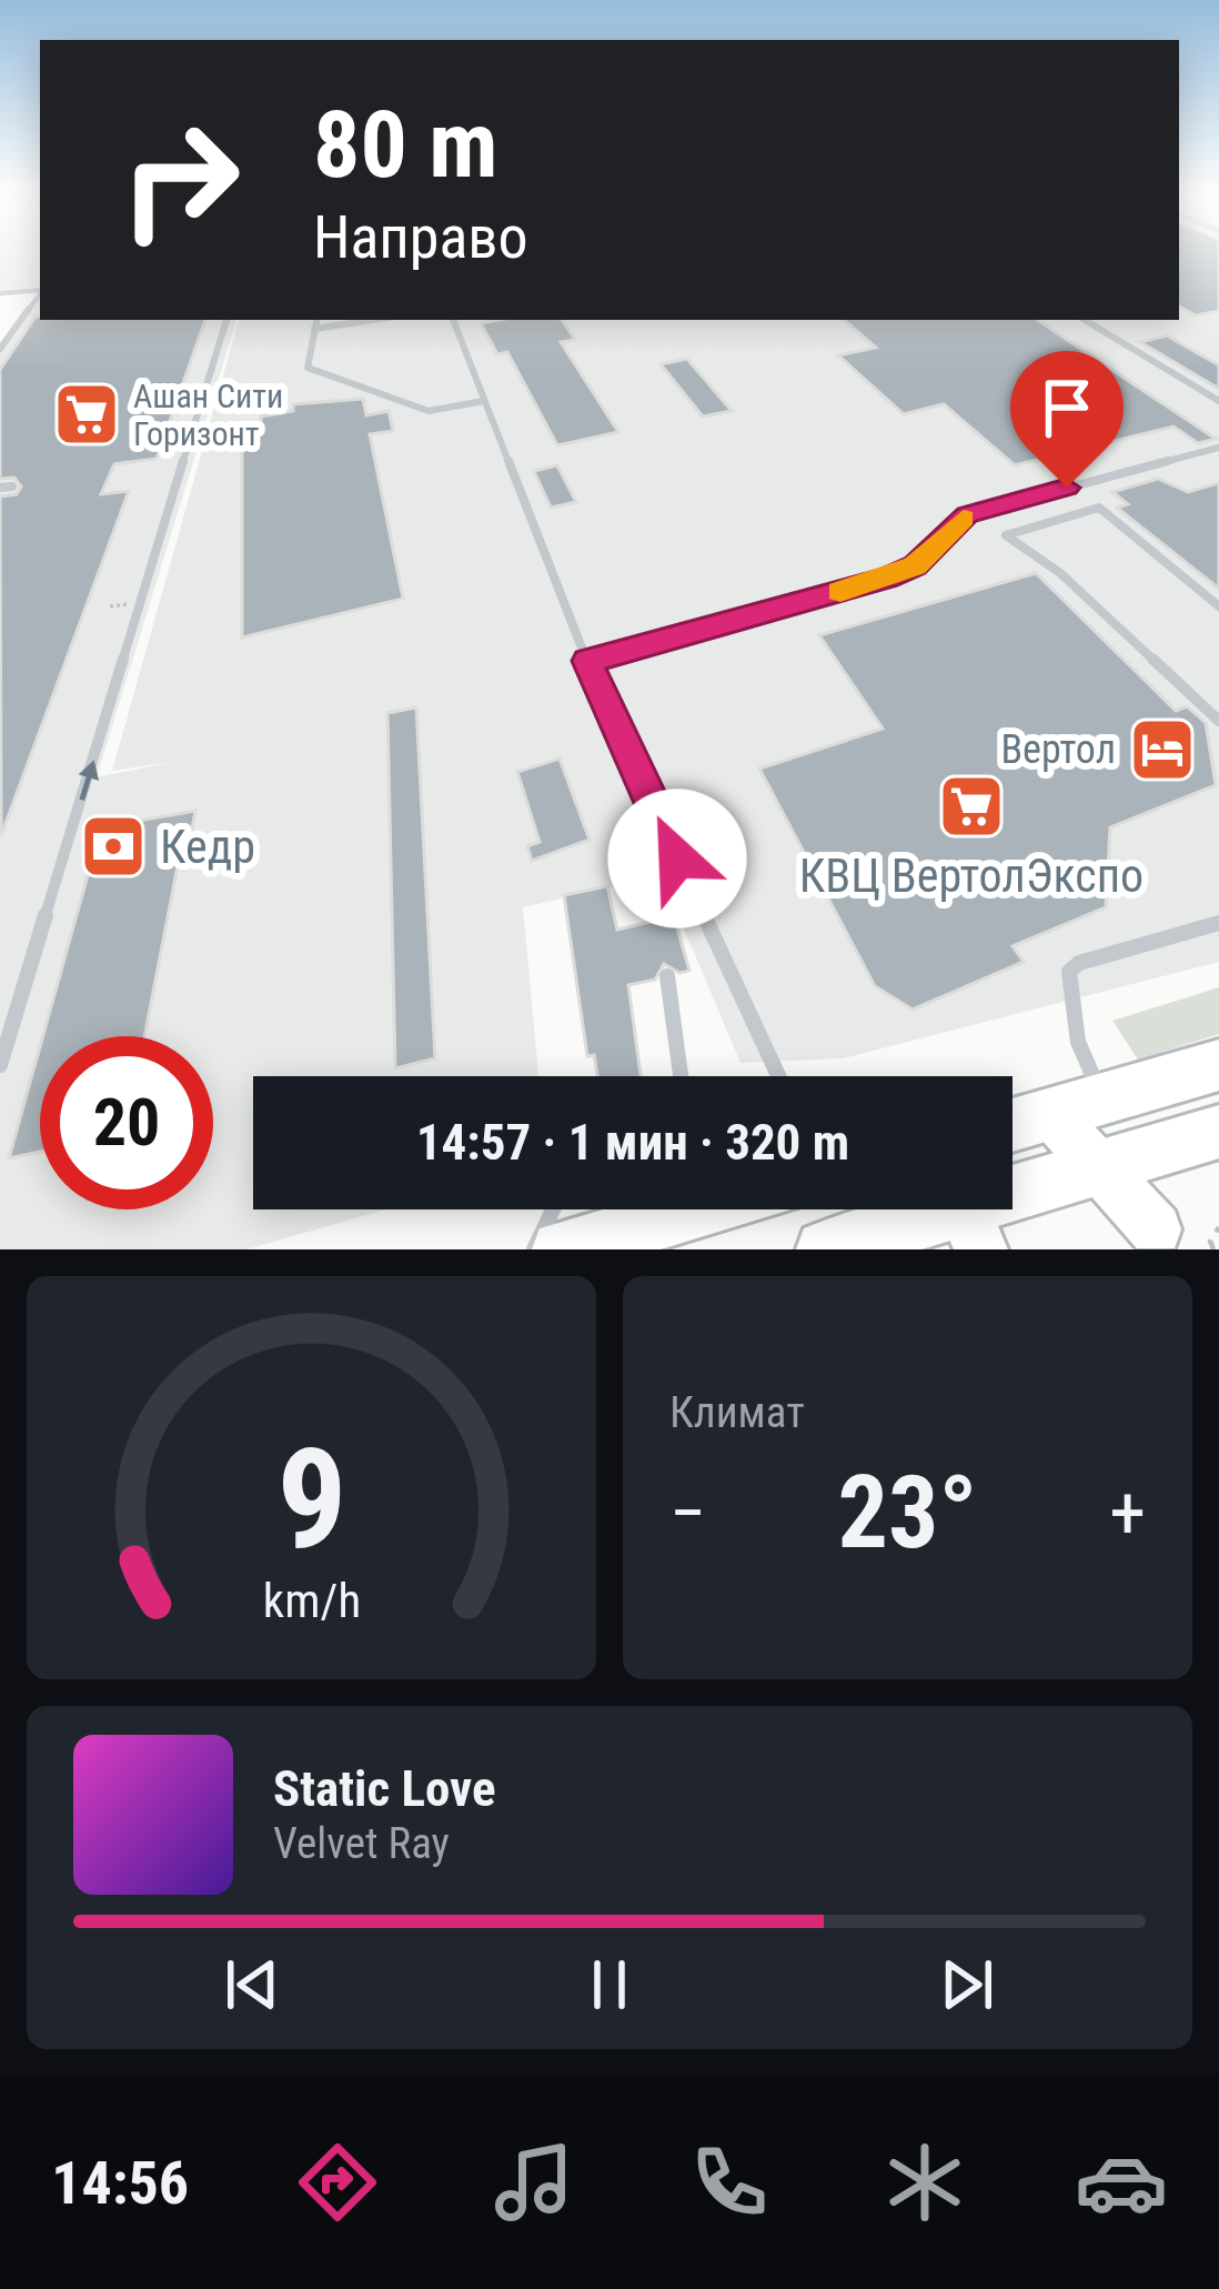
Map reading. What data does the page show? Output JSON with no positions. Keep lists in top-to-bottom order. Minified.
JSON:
{"places":{"supermarket":["Ашан Сити Горизонт","КВЦ ВертолЭкспо"],"hotel":["Вертол"],"bank":["Кедр"]},"page":{"turn":["80 m","Направо"],"limit":"20","trip":"14:57 · 1 мин · 320 m","tile":"Климат","heat":["−","23°","+"],"song":["Static Love","Velvet Ray"],"tabs":"14:56","gauge":["9","km/h"]}}
